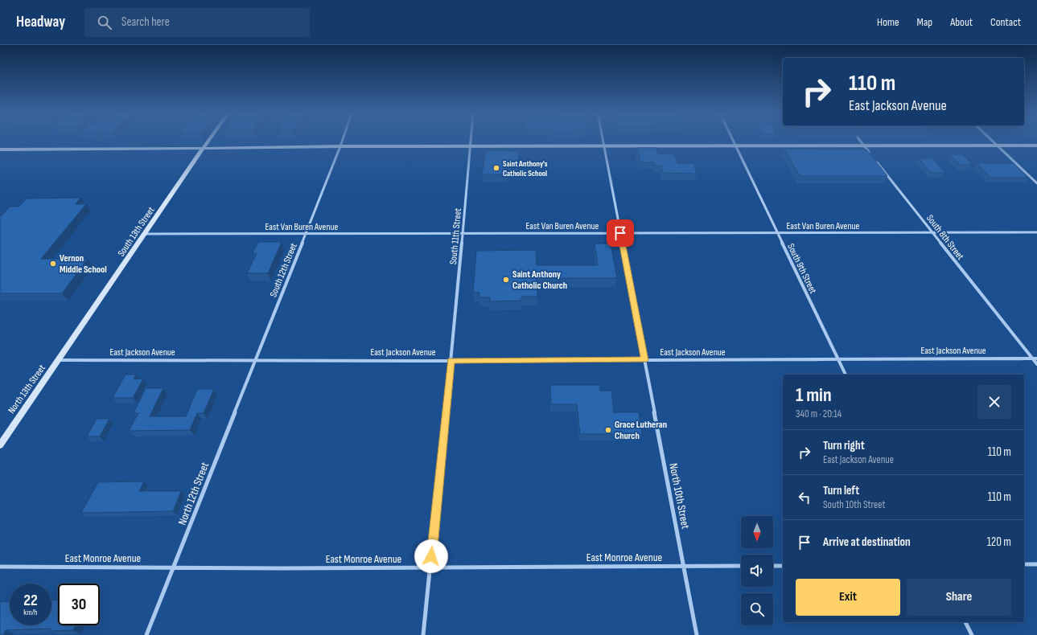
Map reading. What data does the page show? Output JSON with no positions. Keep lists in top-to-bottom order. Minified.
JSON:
{"streets":{"main road":["South 13th Street","North 13th Street"],"street":["East Van Buren Avenue","South 11th Street","South 8th Street","South 9th Street","South 12th Street","East Jackson Avenue","North 12th Street","North 10th Street","East Monroe Avenue"]},"crossings":[["East Van Buren Avenue","South 13th Street"],["East Van Buren Avenue","South 11th Street"],["East Van Buren Avenue","South 8th Street"],["East Van Buren Avenue","South 9th Street"],["East Van Buren Avenue","South 12th Street"],["East Van Buren Avenue","North 10th Street"],["South 13th Street","East Jackson Avenue"],["South 13th Street","North 13th Street"],["South 11th Street","East Jackson Avenue"],["South 11th Street","East Monroe Avenue"],["South 8th Street","East Jackson Avenue"],["South 9th Street","East Jackson Avenue"],["South 12th Street","East Jackson Avenue"],["South 12th Street","North 12th Street"],["East Jackson Avenue","North 13th Street"],["East Jackson Avenue","North 12th Street"],["East Jackson Avenue","North 10th Street"],["North 12th Street","East Monroe Avenue"],["North 10th Street","East Monroe Avenue"]],"places":["Saint Anthony's Catholic School","Vernon Middle School","Saint Anthony Catholic Church","Grace Lutheran Church"],"north":"bottom","page":{"header":"Headway","search":"Search here","nav":["Home","Map","About","Contact"],"turn":["110 m","East Jackson Avenue"],"heading":["1 min","340 m · 20:14"],"list":[{"name":"Turn right","note":"East Jackson Avenue","value":"110 m"},{"name":"Turn left","note":"South 10th Street","value":"110 m"},{"name":"Arrive at destination","value":"120 m"}],"buttons":["Exit","Share"],"speed":"22 km/h","limit":"30"}}
